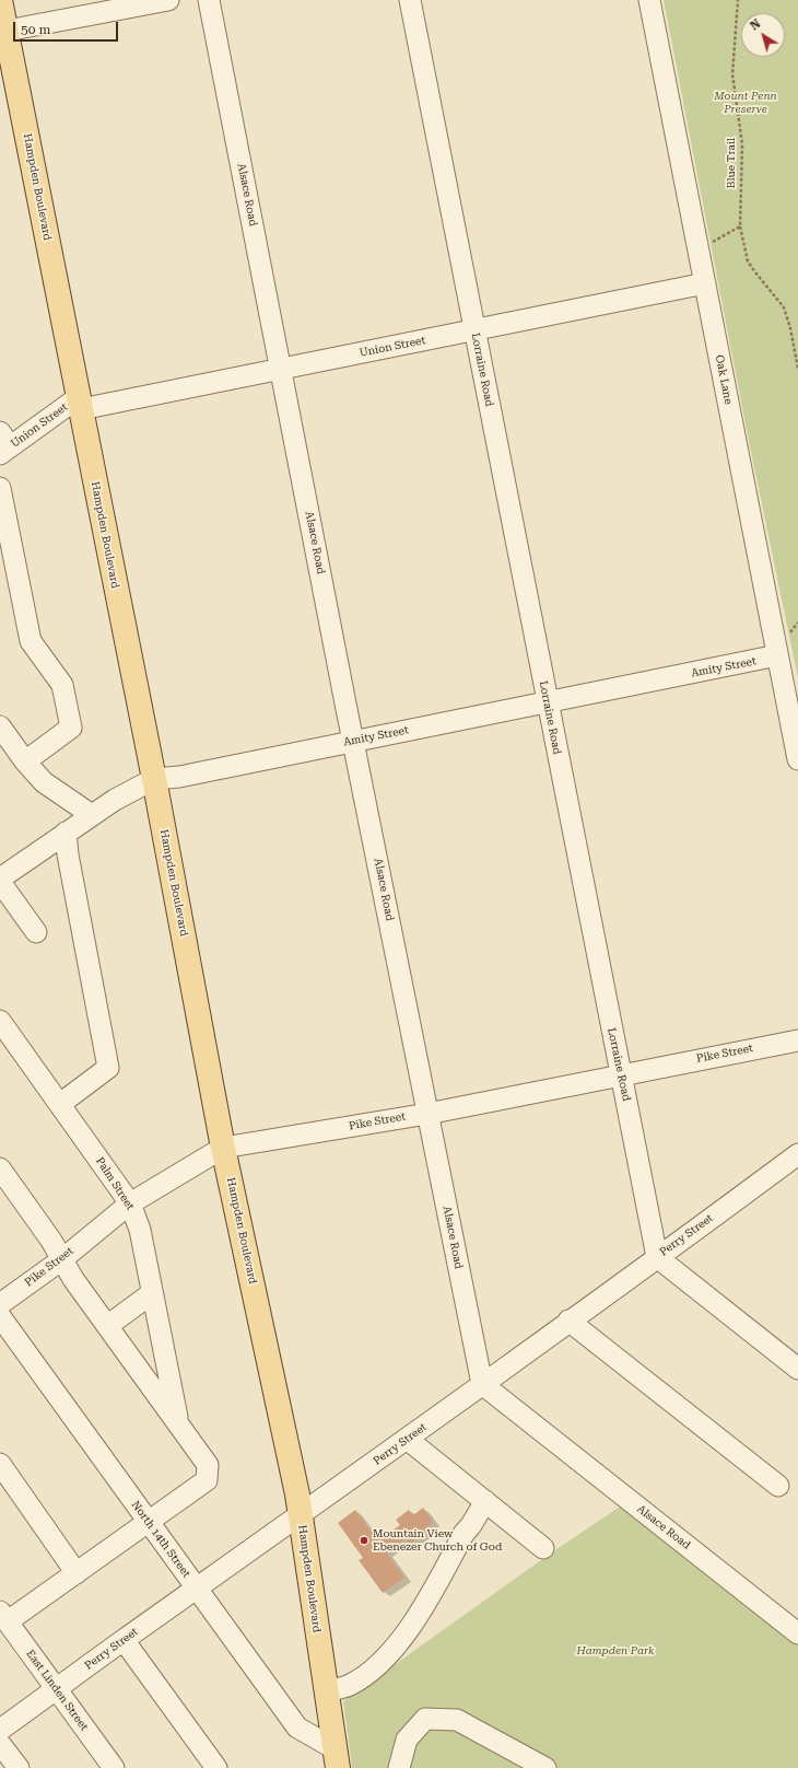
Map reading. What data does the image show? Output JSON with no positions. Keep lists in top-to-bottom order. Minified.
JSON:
{"streets":{"main road":["Hampden Boulevard"],"street":["Alsace Road","Union Street","Lorraine Road","Oak Lane","Amity Street","Pike Street","Palm Street","Perry Street","North 14th Street","East Linden Street"],"path":["Blue Trail"]},"crossings":[["Hampden Boulevard","Union Street"],["Hampden Boulevard","Amity Street"],["Hampden Boulevard","Pike Street"],["Hampden Boulevard","Perry Street"],["Hampden Boulevard","North 14th Street"],["Alsace Road","Union Street"],["Alsace Road","Amity Street"],["Alsace Road","Pike Street"],["Alsace Road","Perry Street"],["Union Street","Lorraine Road"],["Union Street","Oak Lane"],["Lorraine Road","Amity Street"],["Lorraine Road","Pike Street"],["Lorraine Road","Perry Street"],["Oak Lane","Amity Street"],["Pike Street","Palm Street"],["Perry Street","North 14th Street"],["Perry Street","East Linden Street"]],"parks":["Mount Penn Preserve","Hampden Park"],"places":["Mountain View Ebenezer Church of God"],"scale_bar":"50 m","north":"top left"}
